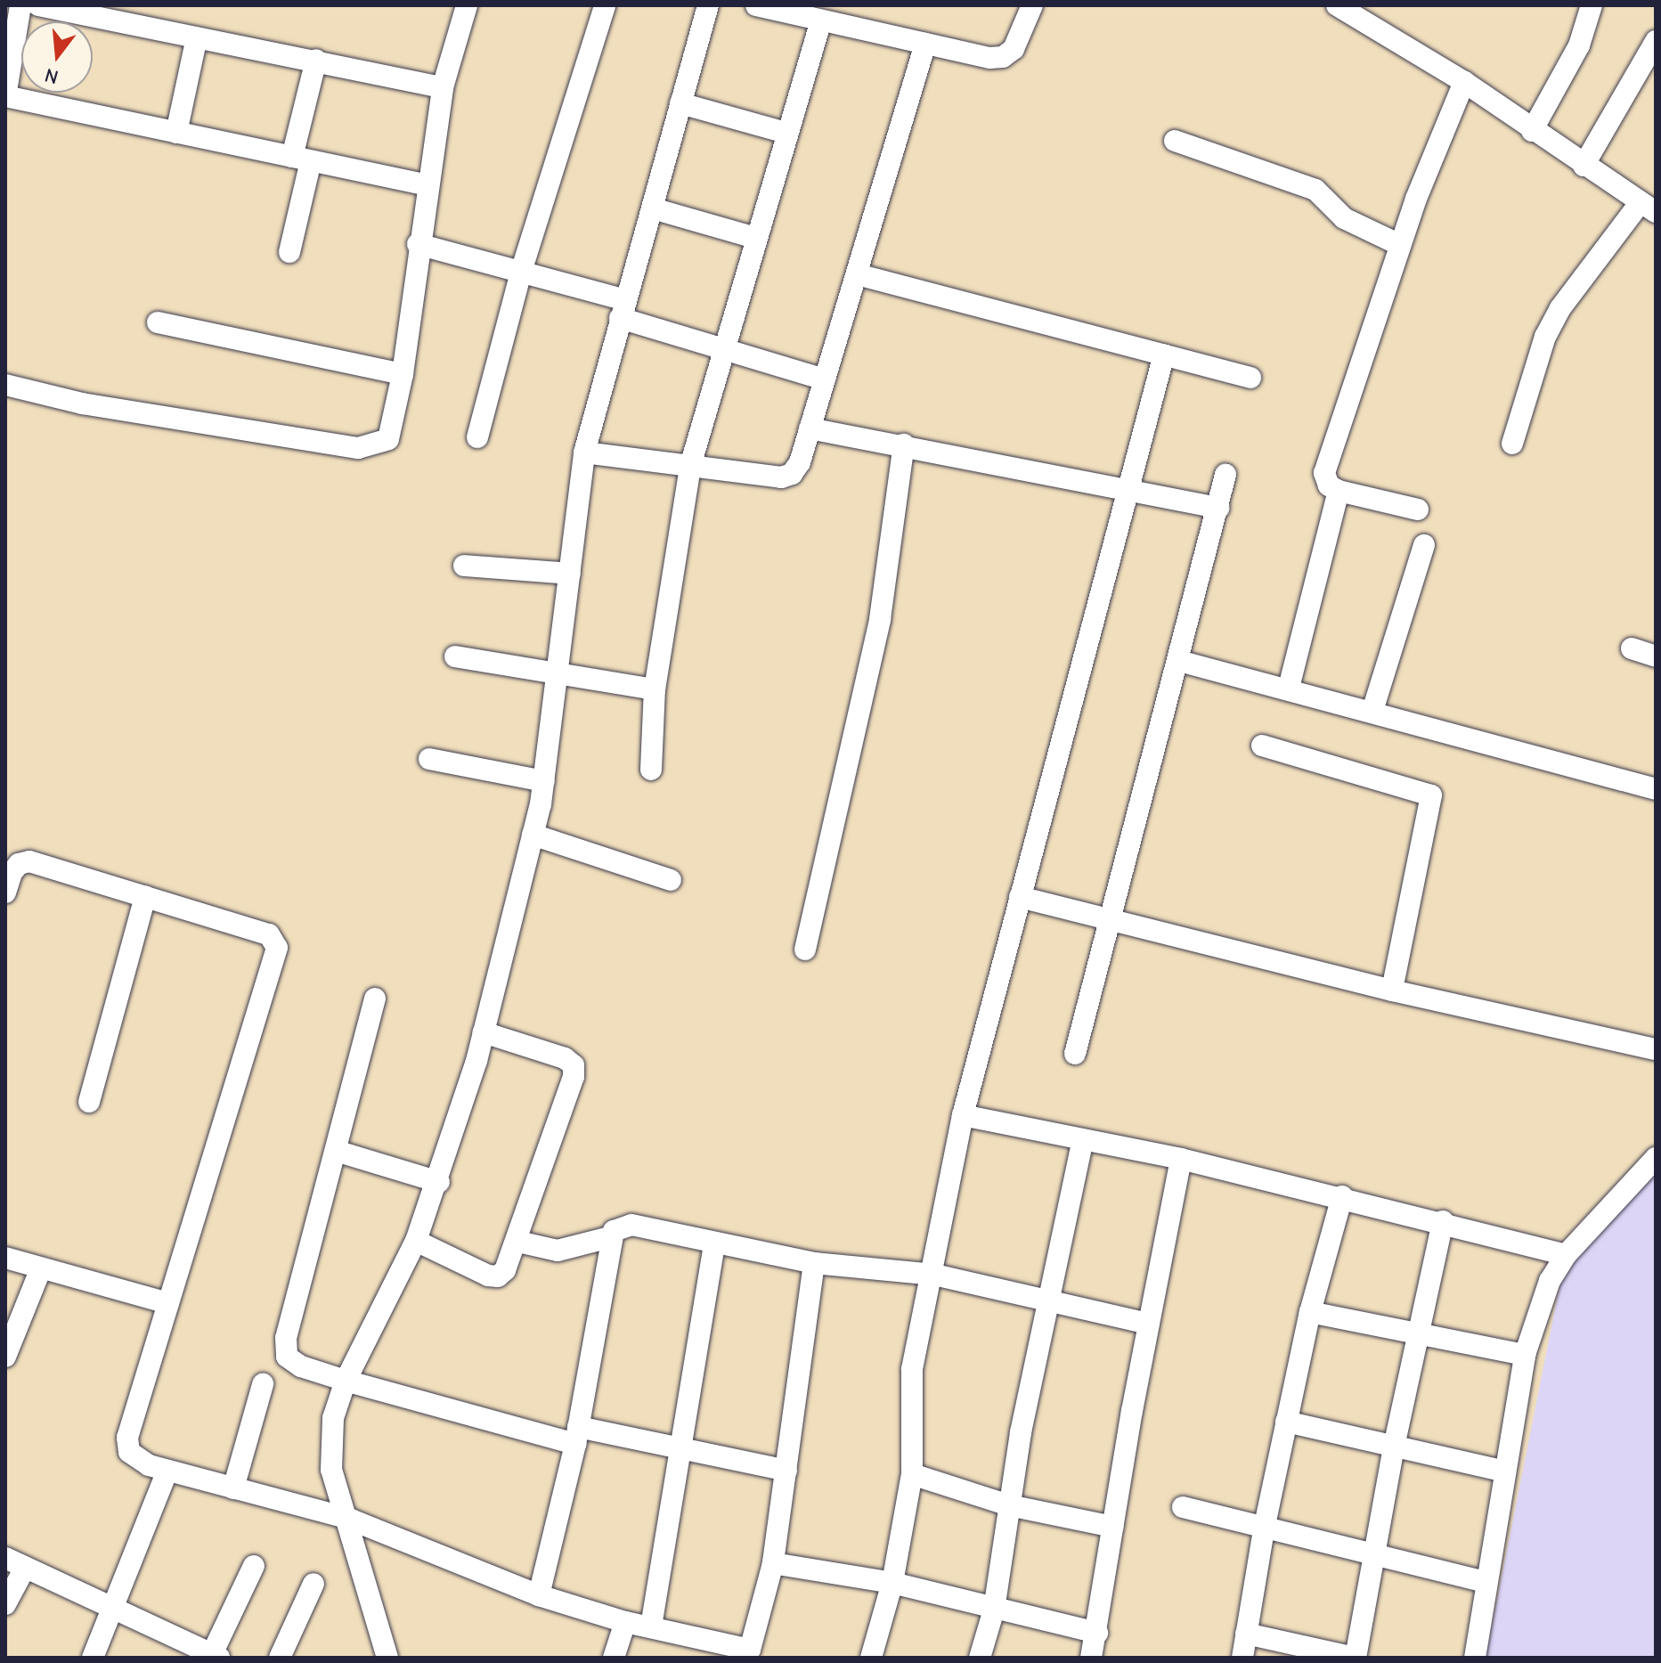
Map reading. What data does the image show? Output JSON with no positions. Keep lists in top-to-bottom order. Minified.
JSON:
{"north":"bottom"}
